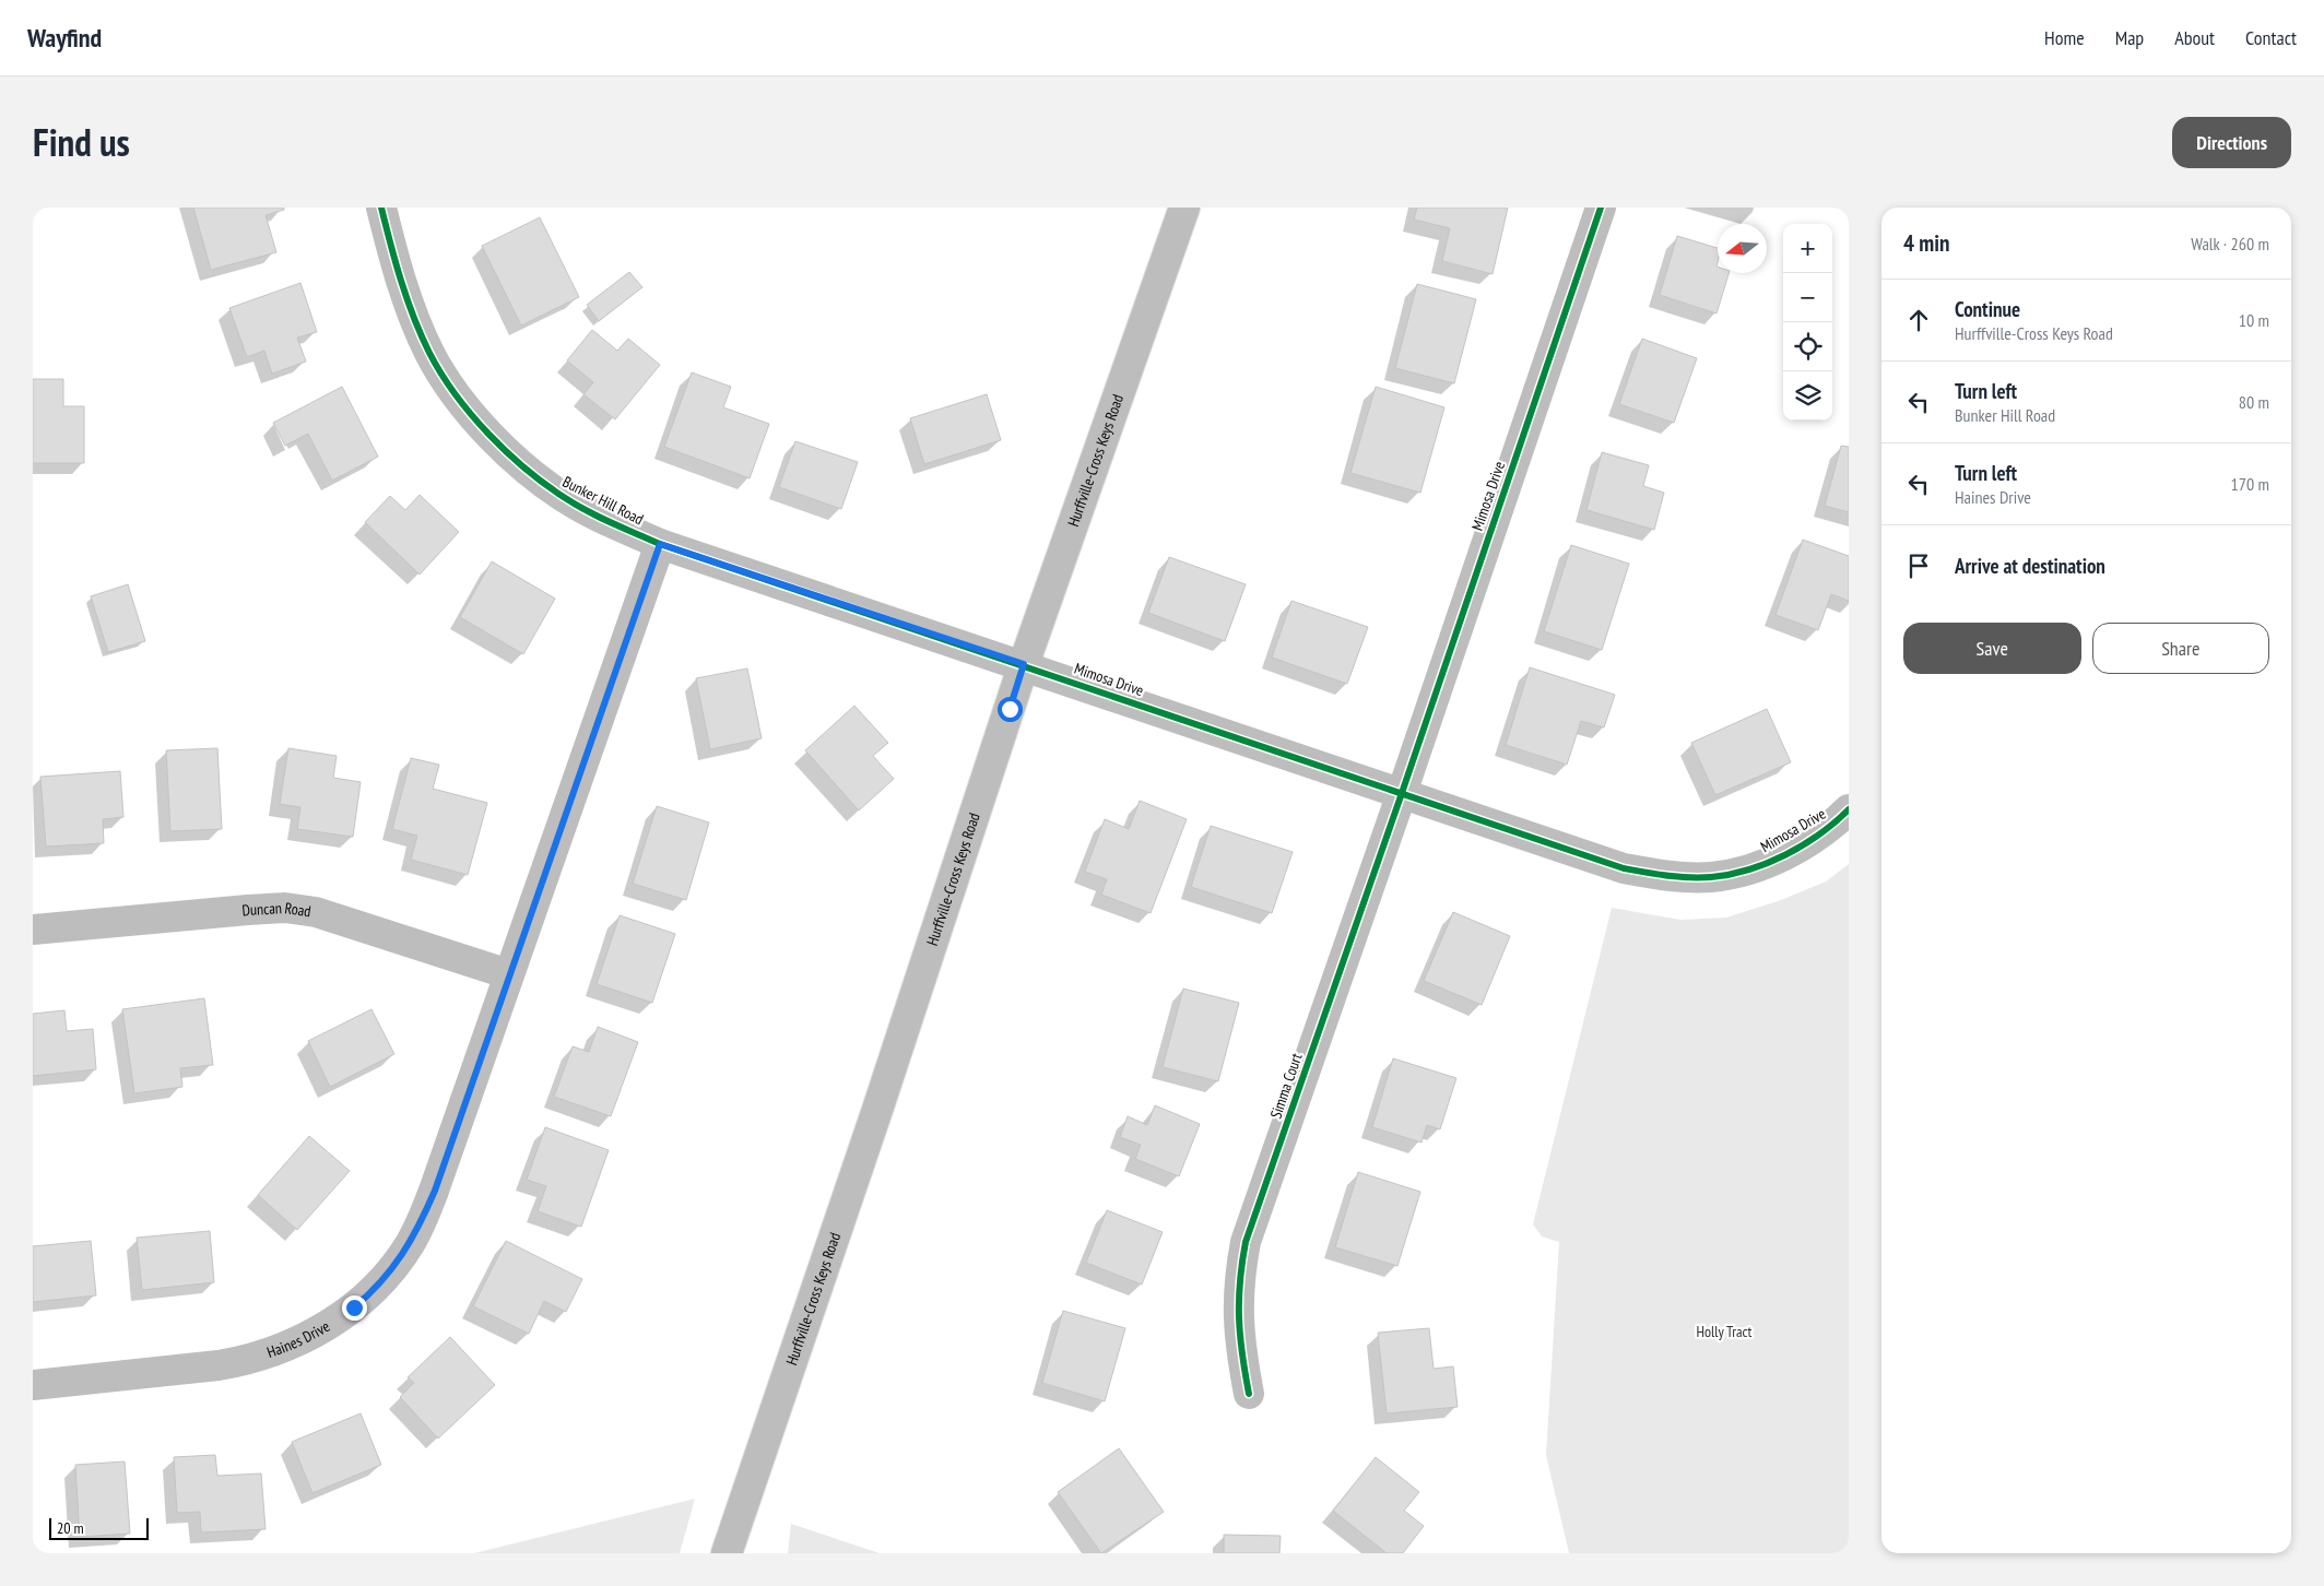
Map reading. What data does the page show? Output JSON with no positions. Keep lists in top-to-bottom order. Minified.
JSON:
{"streets":{"street":["Hurffville-Cross Keys Road","Mimosa Drive","Bunker Hill Road","Duncan Road","Simma Court","Haines Drive"]},"crossings":[["Hurffville-Cross Keys Road","Mimosa Drive"],["Hurffville-Cross Keys Road","Bunker Hill Road"],["Mimosa Drive","Bunker Hill Road"],["Mimosa Drive","Simma Court"],["Bunker Hill Road","Haines Drive"],["Duncan Road","Haines Drive"]],"parks":["Holly Tract"],"scale_bar":"20 m","north":"left","page":{"header":"Wayfind","nav":["Home","Map","About","Contact"],"title":"Find us","buttons":["Directions",["Save","Share"]],"heading":["4 min","Walk · 260 m"],"map_buttons":["+","−"],"list":[["Continue","Hurffville-Cross Keys Road","10 m"],["Turn left","Bunker Hill Road","80 m"],["Turn left","Haines Drive","170 m"],"Arrive at destination"],"scale":"20 m"}}
